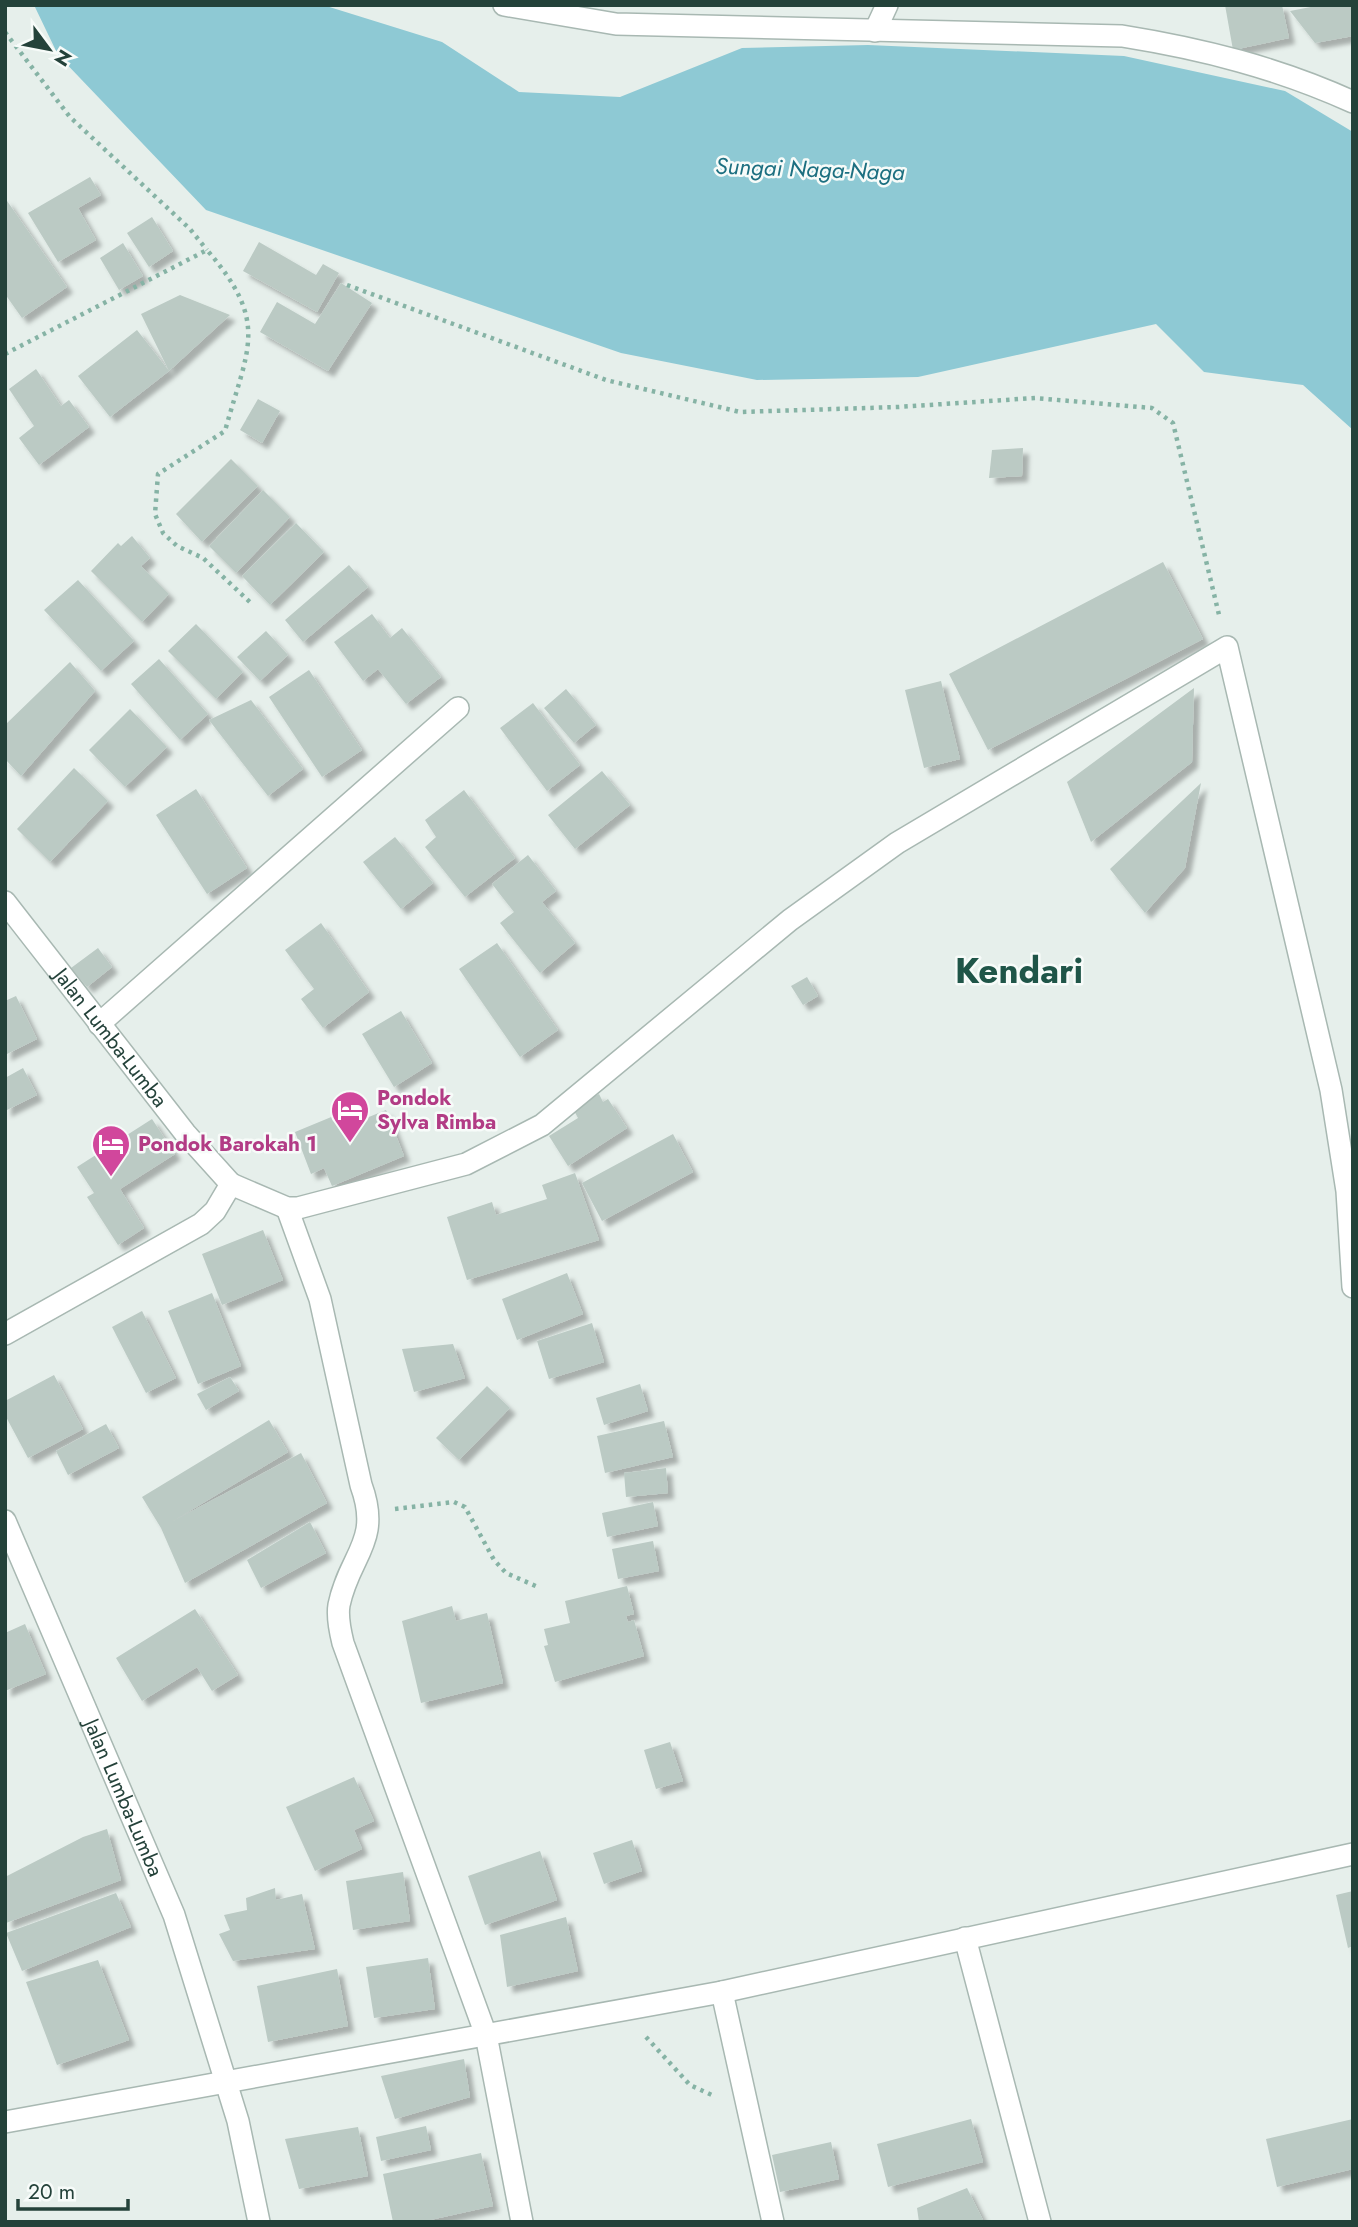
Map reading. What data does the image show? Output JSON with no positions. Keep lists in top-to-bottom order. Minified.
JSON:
{"streets":{"street":["Jalan Lumba-Lumba"]},"districts":["Kendari"],"water":["Sungai Naga-Naga"],"places":{"hotel":["Pondok Sylva Rimba","Pondok Barokah 1"]},"scale_bar":"20 m","north":"bottom right"}
